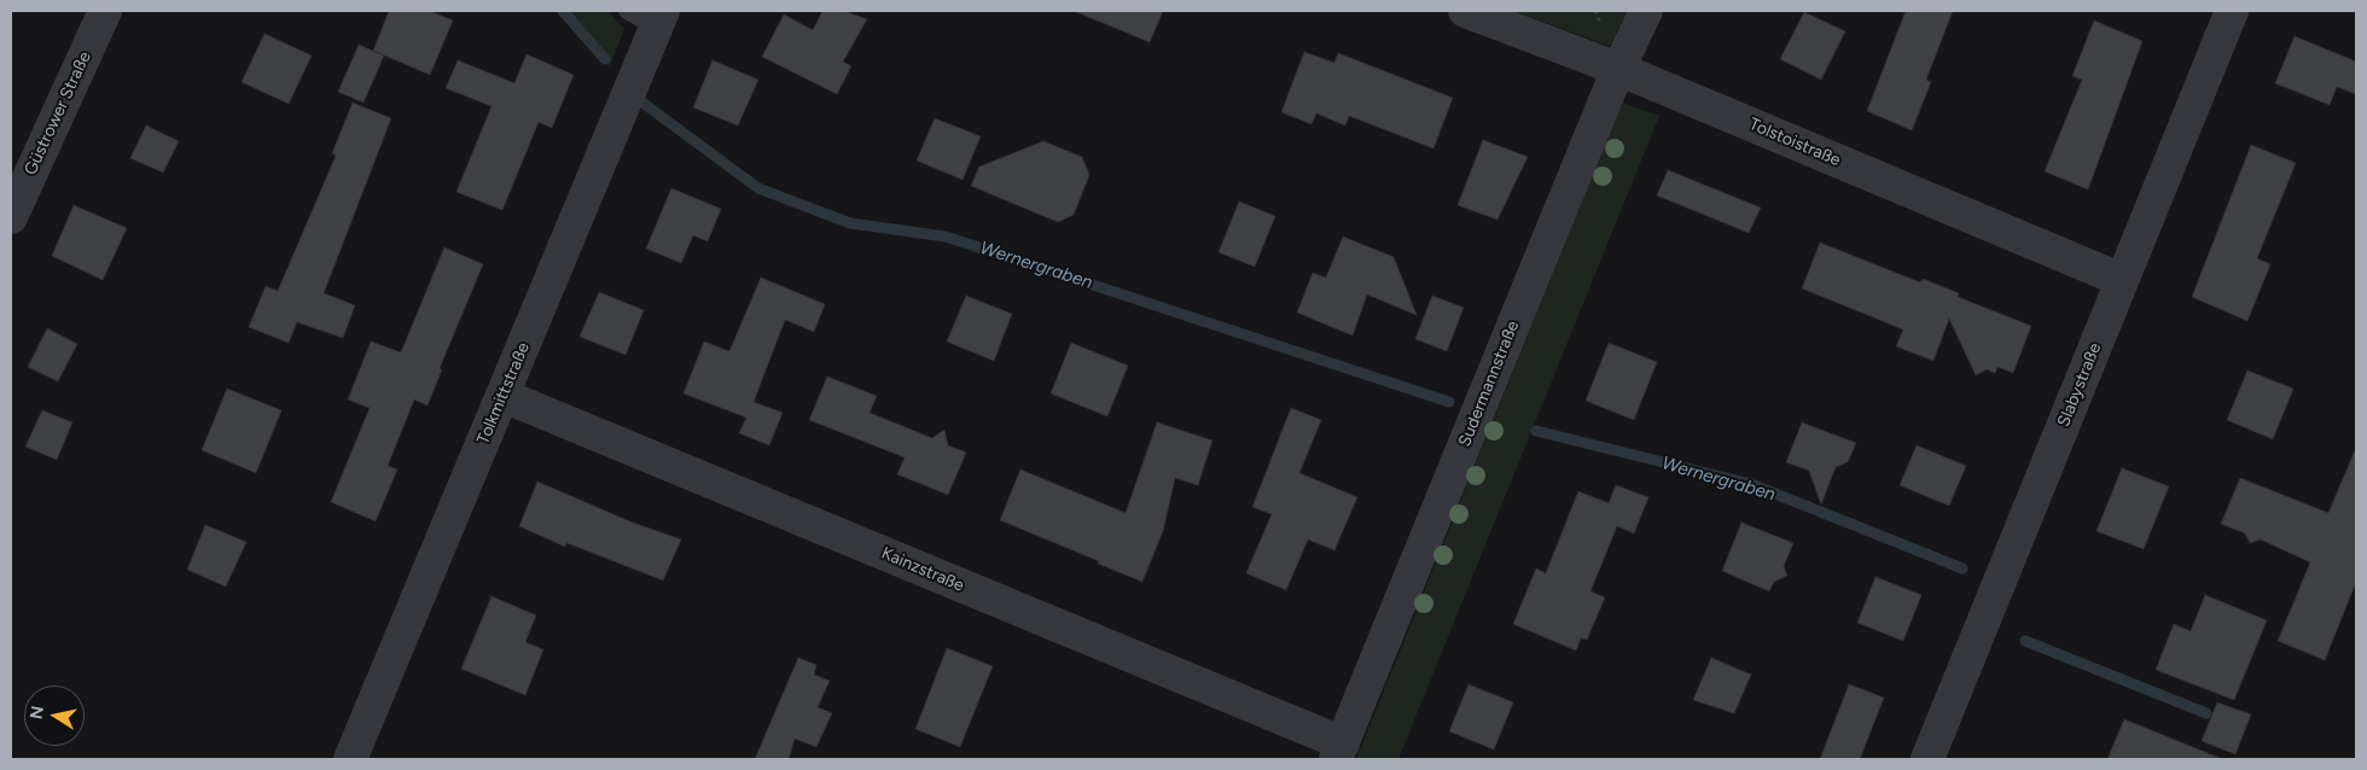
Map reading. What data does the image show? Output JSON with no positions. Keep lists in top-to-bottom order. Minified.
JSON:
{"streets":{"street":["Güstrower Straße","Tolstoistraße","Sudermannstraße","Slabystraße","Tolkmittstraße","Kainzstraße"]},"crossings":[["Tolstoistraße","Sudermannstraße"],["Tolstoistraße","Slabystraße"],["Sudermannstraße","Kainzstraße"],["Tolkmittstraße","Kainzstraße"]],"water":["Wernergraben"],"north":"left"}
